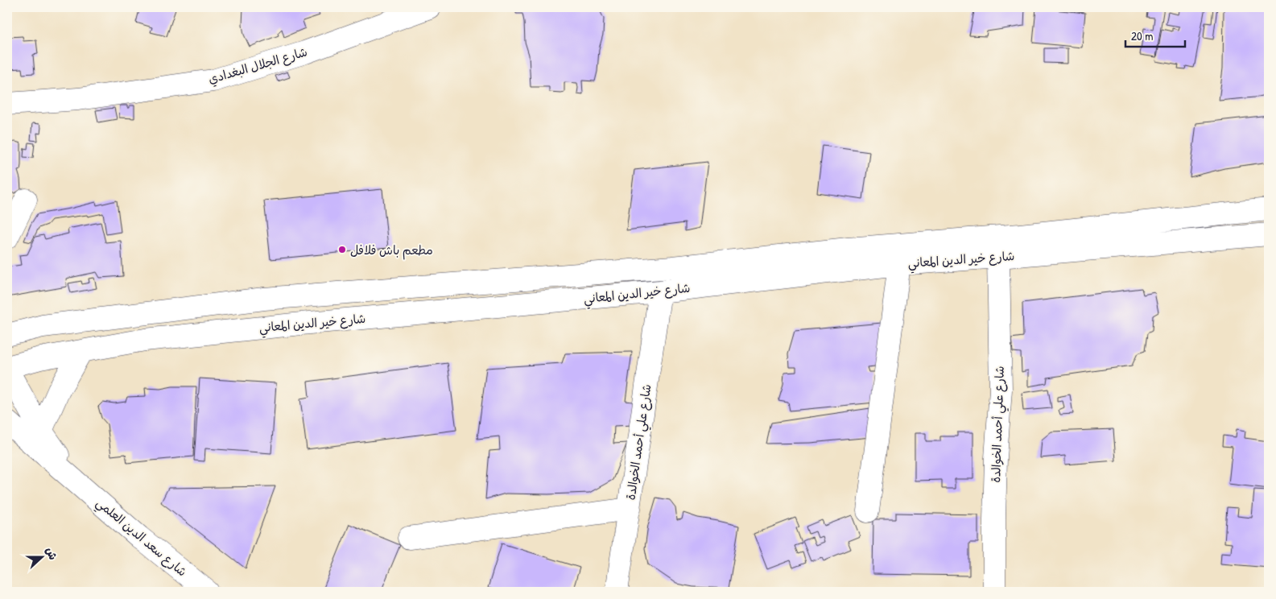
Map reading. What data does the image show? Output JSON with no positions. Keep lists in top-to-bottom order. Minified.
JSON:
{"streets":{"street":["شارع الجلال البغدادي","شارع خير الدين المعاني","شارع علي أحمد الخوالدة","شارع سعد الدين العلمي"]},"crossings":[["شارع خير الدين المعاني","شارع علي أحمد الخوالدة"]],"places":["مطعم باش فلافل"],"scale_bar":"20 m","north":"right"}
